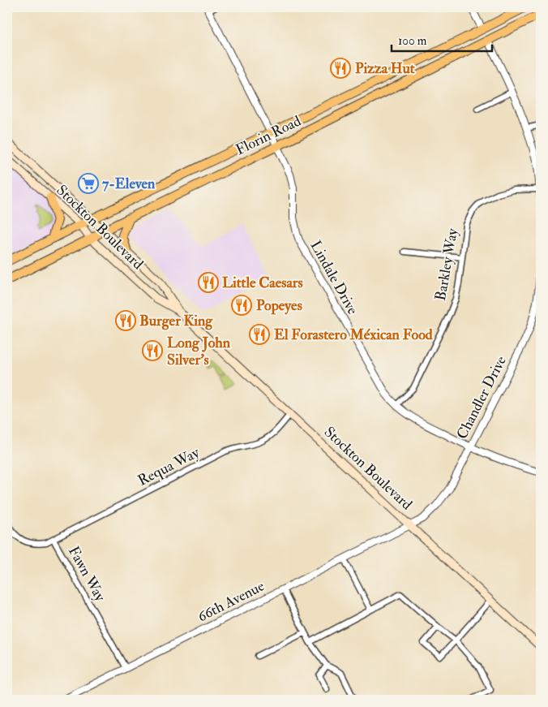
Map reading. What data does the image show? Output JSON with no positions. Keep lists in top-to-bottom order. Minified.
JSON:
{"streets":{"main road":["Florin Road","Stockton Boulevard"],"street":["Barkley Way","Lindale Drive","Chandler Drive","Requa Way","Fawn Way","66th Avenue"]},"crossings":[["Florin Road","Stockton Boulevard"],["Florin Road","Lindale Drive"],["Stockton Boulevard","Chandler Drive"],["Stockton Boulevard","Requa Way"],["Stockton Boulevard","66th Avenue"],["Barkley Way","Lindale Drive"],["Lindale Drive","Chandler Drive"],["Chandler Drive","66th Avenue"],["Requa Way","Fawn Way"],["Fawn Way","66th Avenue"]],"places":{"restaurant":["Pizza Hut","Little Caesars","Popeyes","Burger King","El Forastero Méxican Food","Long John Silver's"],"supermarket":["7-Eleven"]},"scale_bar":"100 m"}
